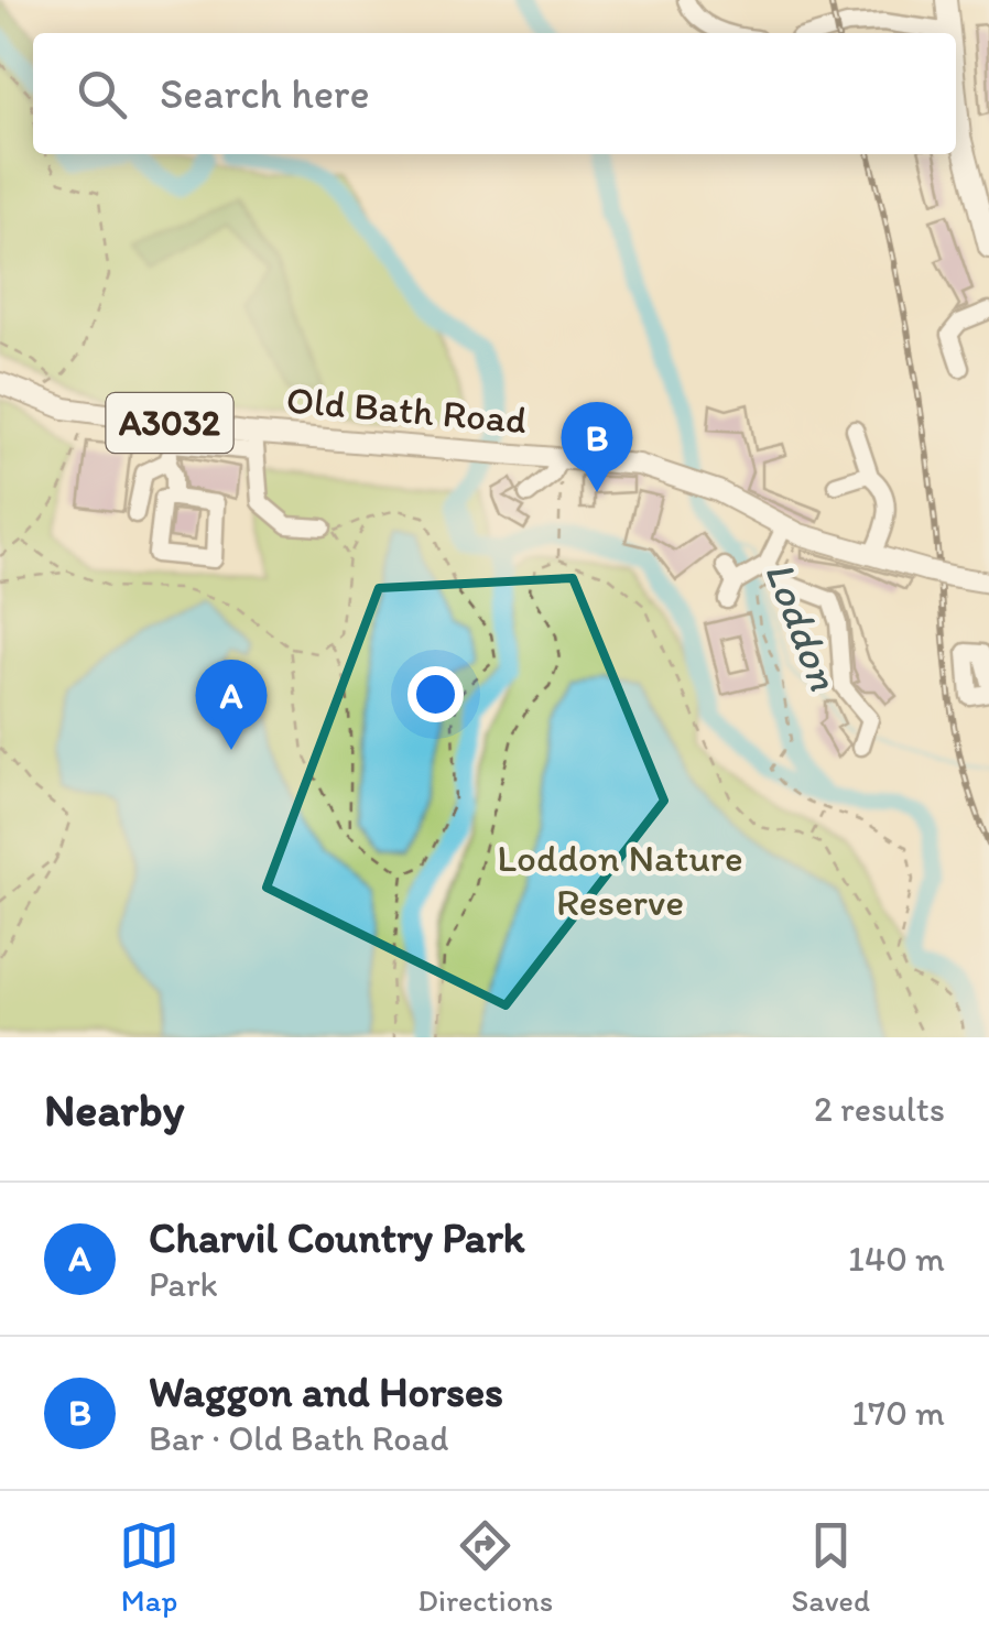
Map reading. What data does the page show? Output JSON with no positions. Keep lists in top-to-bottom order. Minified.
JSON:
{"streets":{"main road":["Old Bath Road","A3032"]},"water":["Loddon"],"parks":["Loddon Nature Reserve"],"page":{"search":"Search here","pins":["B","A"],"heading":["Nearby","2 results"],"list":[{"mark":"A","name":"Charvil Country Park","note":"Park","value":"140 m"},{"mark":"B","name":"Waggon and Horses","note":"Bar · Old Bath Road","value":"170 m"}],"nav":["Map","Directions","Saved"]}}
